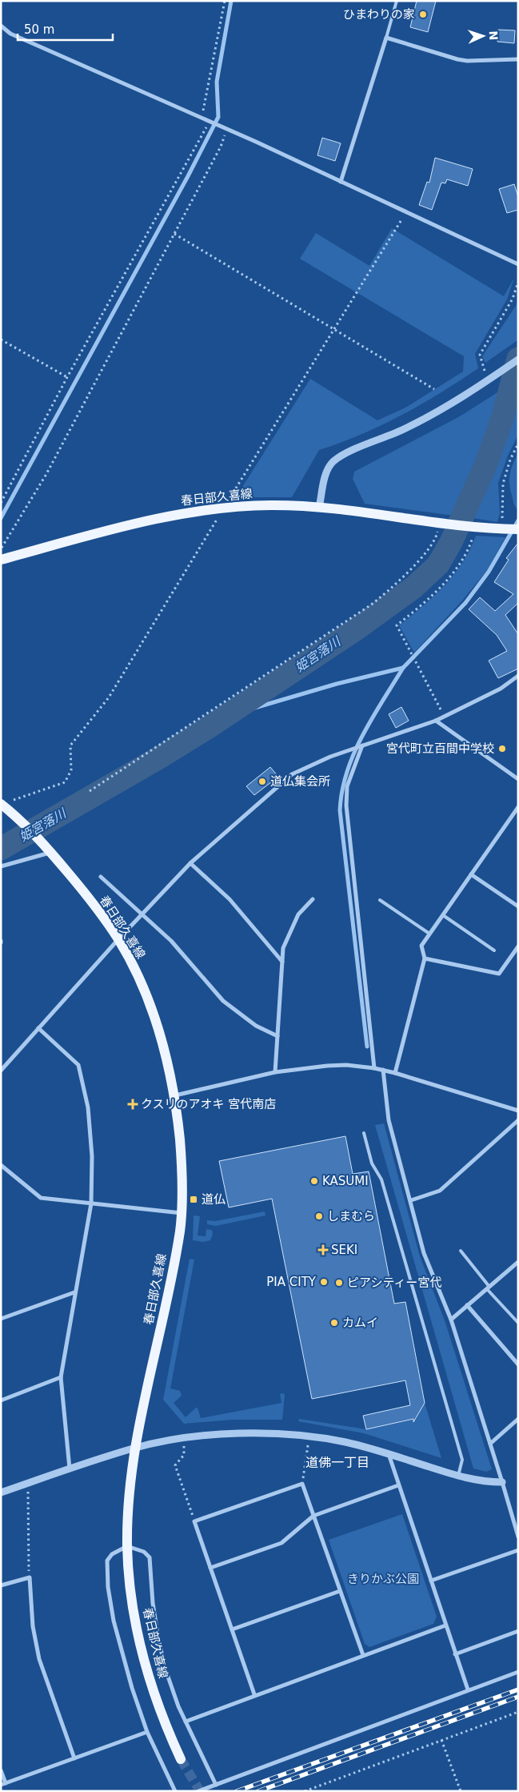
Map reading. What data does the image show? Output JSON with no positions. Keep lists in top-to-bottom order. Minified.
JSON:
{"streets":{"main road":["春日部久喜線"]},"districts":["道佛一丁目"],"water":["姫宮落川"],"parks":["きりかぶ公園"],"places":{"other":["ひまわりの家","宮代町立百間中学校","道仏集会所","KASUMI","しまむら","PIA CITY","ピアシティー宮代","カムイ"],"health":["クスリのアオキ 宮代南店","SEKI"],"transit":["道仏"]},"scale_bar":"50 m","north":"right"}
